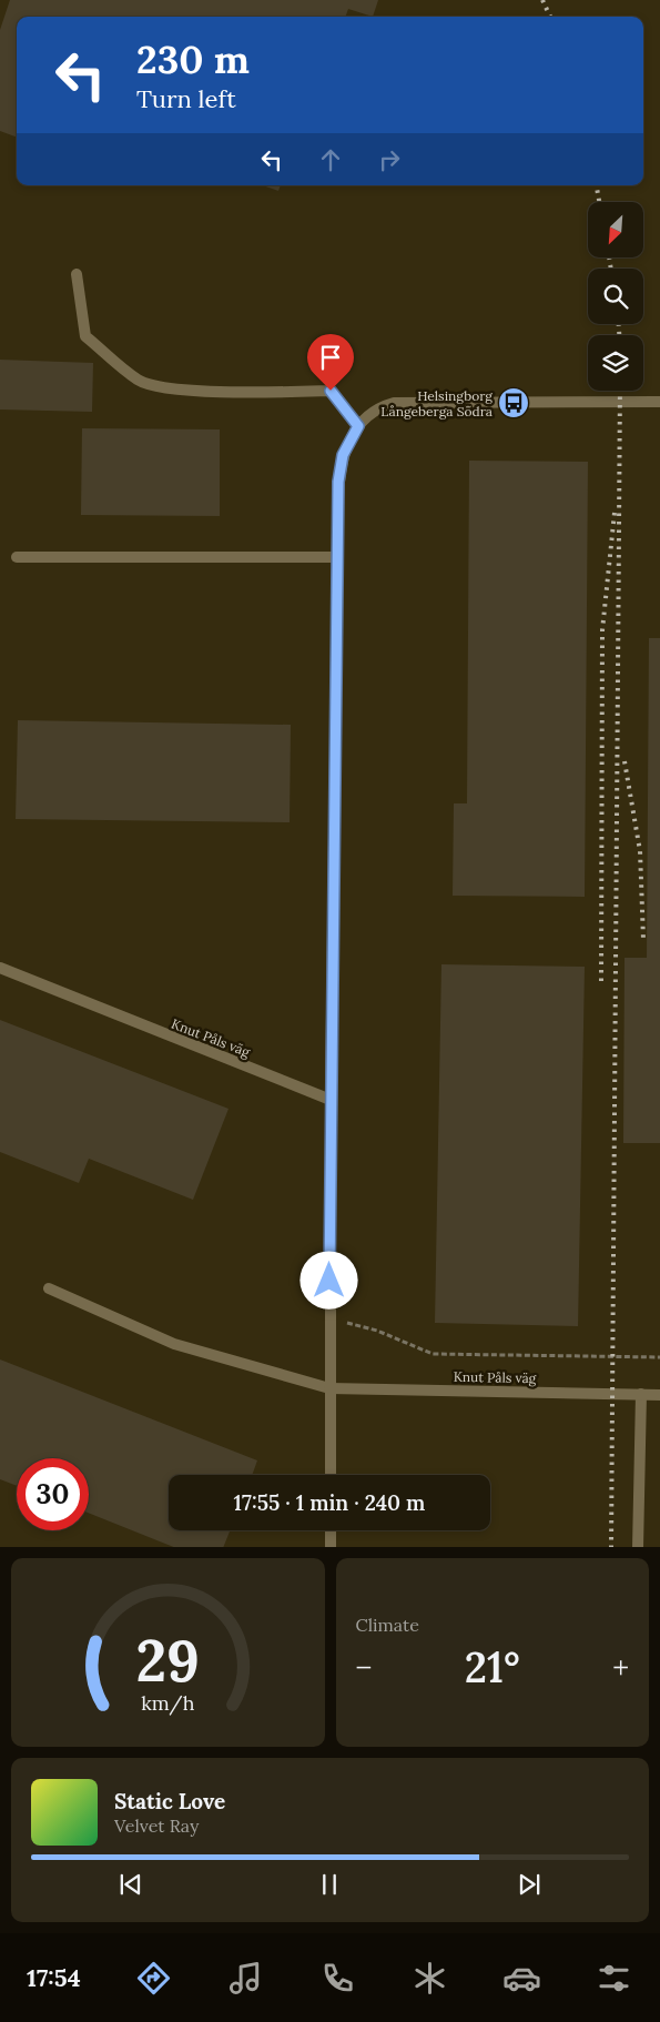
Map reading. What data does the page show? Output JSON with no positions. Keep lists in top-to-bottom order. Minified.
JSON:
{"streets":{"street":["Knut Påls väg"]},"places":{"bus stop":["Helsingborg Långeberga Södra"]},"north":"bottom left","page":{"turn":["230 m","Turn left"],"limit":"30","trip":"17:55 · 1 min · 240 m","tile":"Climate","heat":["−","21°","+"],"song":["Static Love","Velvet Ray"],"tabs":"17:54","gauge":["29","km/h"]}}
